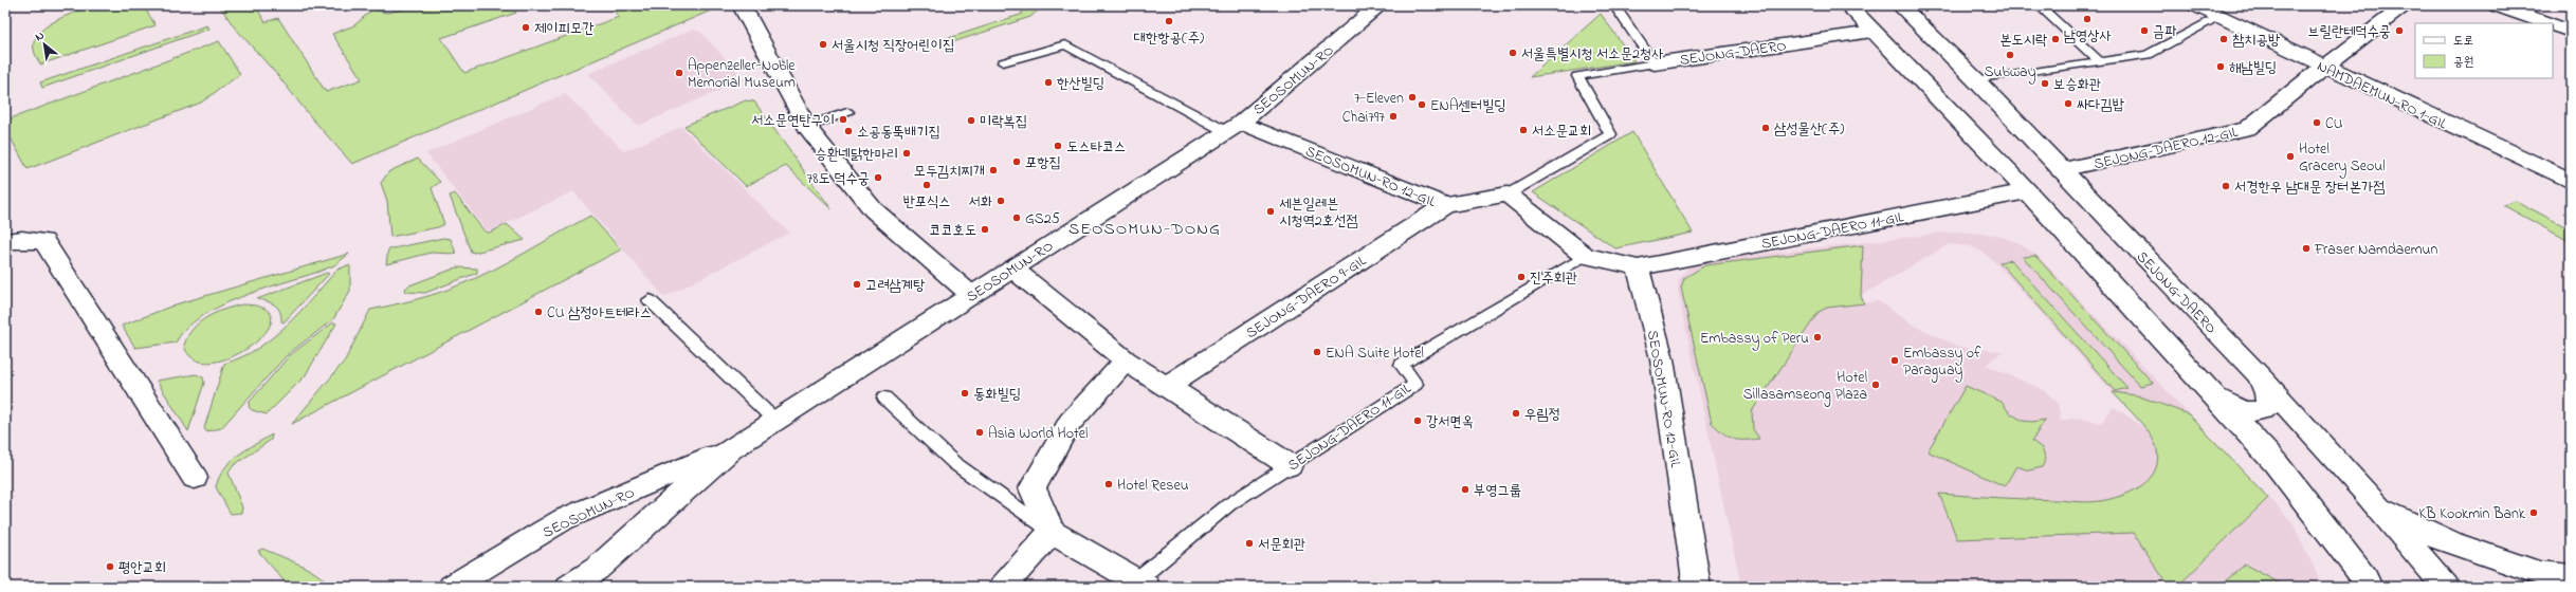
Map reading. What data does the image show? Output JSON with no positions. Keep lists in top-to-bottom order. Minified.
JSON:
{"streets":{"street":["SEJONG-DAERO","SEOSOMUN-RO","NAMDAEMUN-RO 1-GIL","SEJONG-DAERO 12-GIL","SEOSOMUN-RO 12-GIL","SEJONG-DAERO 11-GIL","SEJONG-DAERO 9-GIL"]},"crossings":[["SEJONG-DAERO","SEJONG-DAERO 12-GIL"],["SEJONG-DAERO","SEOSOMUN-RO 12-GIL"],["SEOSOMUN-RO","SEOSOMUN-RO 12-GIL"],["NAMDAEMUN-RO 1-GIL","SEJONG-DAERO 12-GIL"],["SEOSOMUN-RO 12-GIL","SEJONG-DAERO 11-GIL"],["SEOSOMUN-RO 12-GIL","SEJONG-DAERO 9-GIL"]],"districts":["SEOSOMUN-DONG"],"places":["남영상사","대한항공(주)","제이피모간","금파","브릴란테덕수궁","본도시락","참치공방","서울시청 직장어린이집","서울특별시청 서소문2청사","Subway","해남빌딩","Appenzeller-Noble Memorial Museum","한산빌딩","보승화관","7-Eleven","싸다김밥","ENA센터빌딩","Chai797","서소문연탄구이","미락복집","CU","삼성물산(주)","서소문교회","소공동뚝배기집","도스타코스","승환네닭한마리","Hotel Gracery Seoul","포항집","모두김치찌개","78도 덕수궁","반포식스","서경한우 남대문 장터본가점","서화","세븐일레븐 시청역2호선점","GS25","코코호도","Fraser Namdaemun","진주회관","고려삼계탕","CU 삼정아트테라스","Embassy of Peru","ENA Suite Hotel","Embassy of Paraguay","Hotel Sillasamseong Plaza","동화빌딩","우림정","강서면옥","Asia World Hotel","Hotel Reseu","부영그룹","KB Kookmin Bank","서문회관","평안교회"],"legend":["도로","공원"],"north":"top left"}
